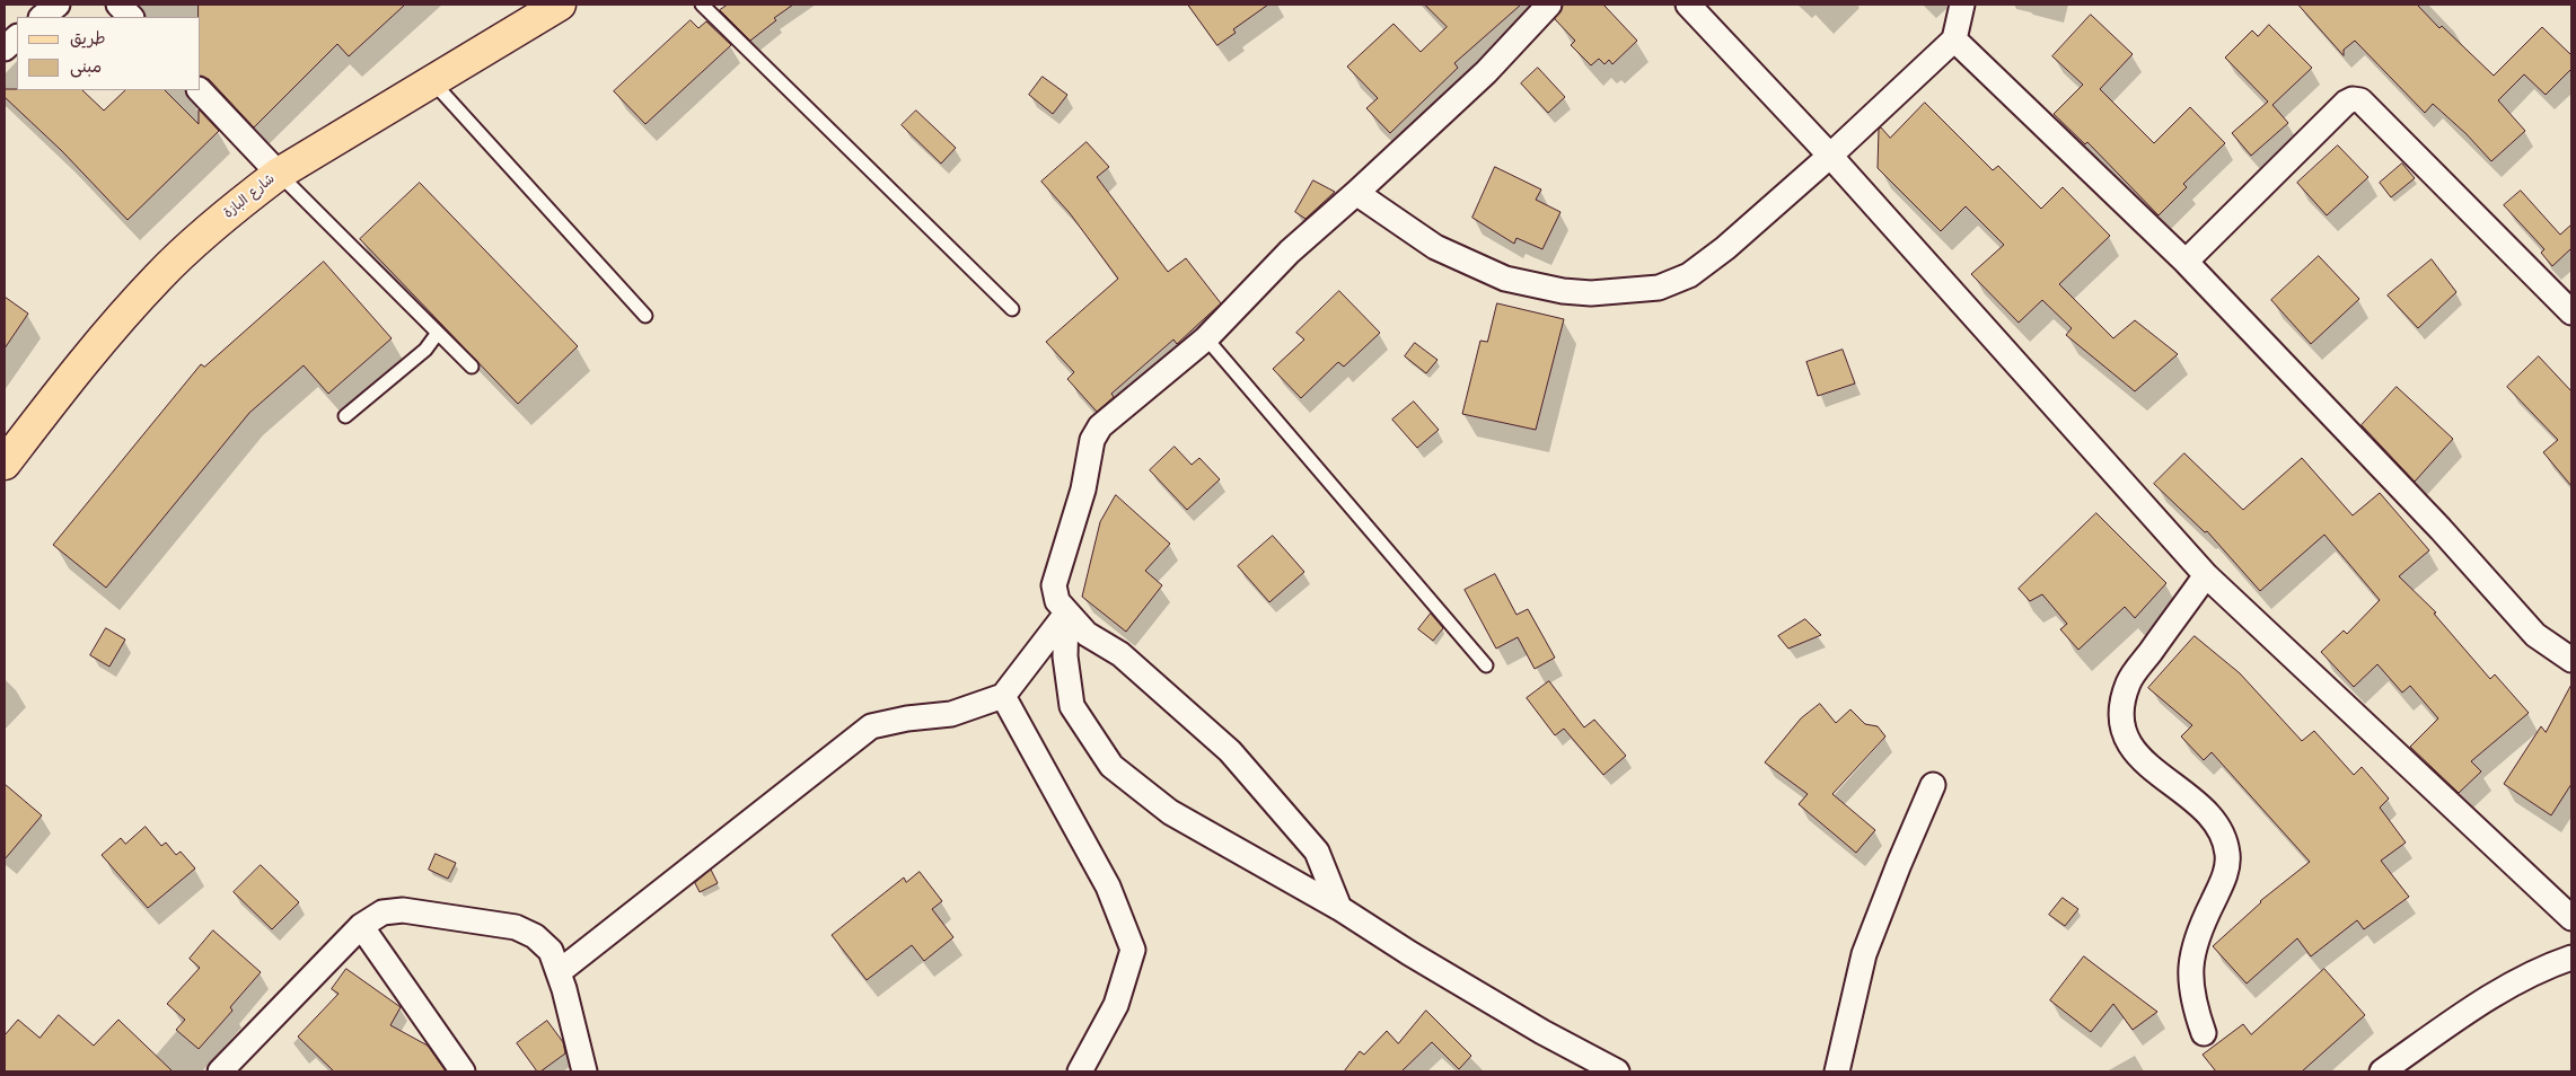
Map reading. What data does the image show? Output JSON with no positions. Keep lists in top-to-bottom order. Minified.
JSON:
{"streets":{"main road":["شارع البازة"]},"legend":["طريق","مبنى"]}
